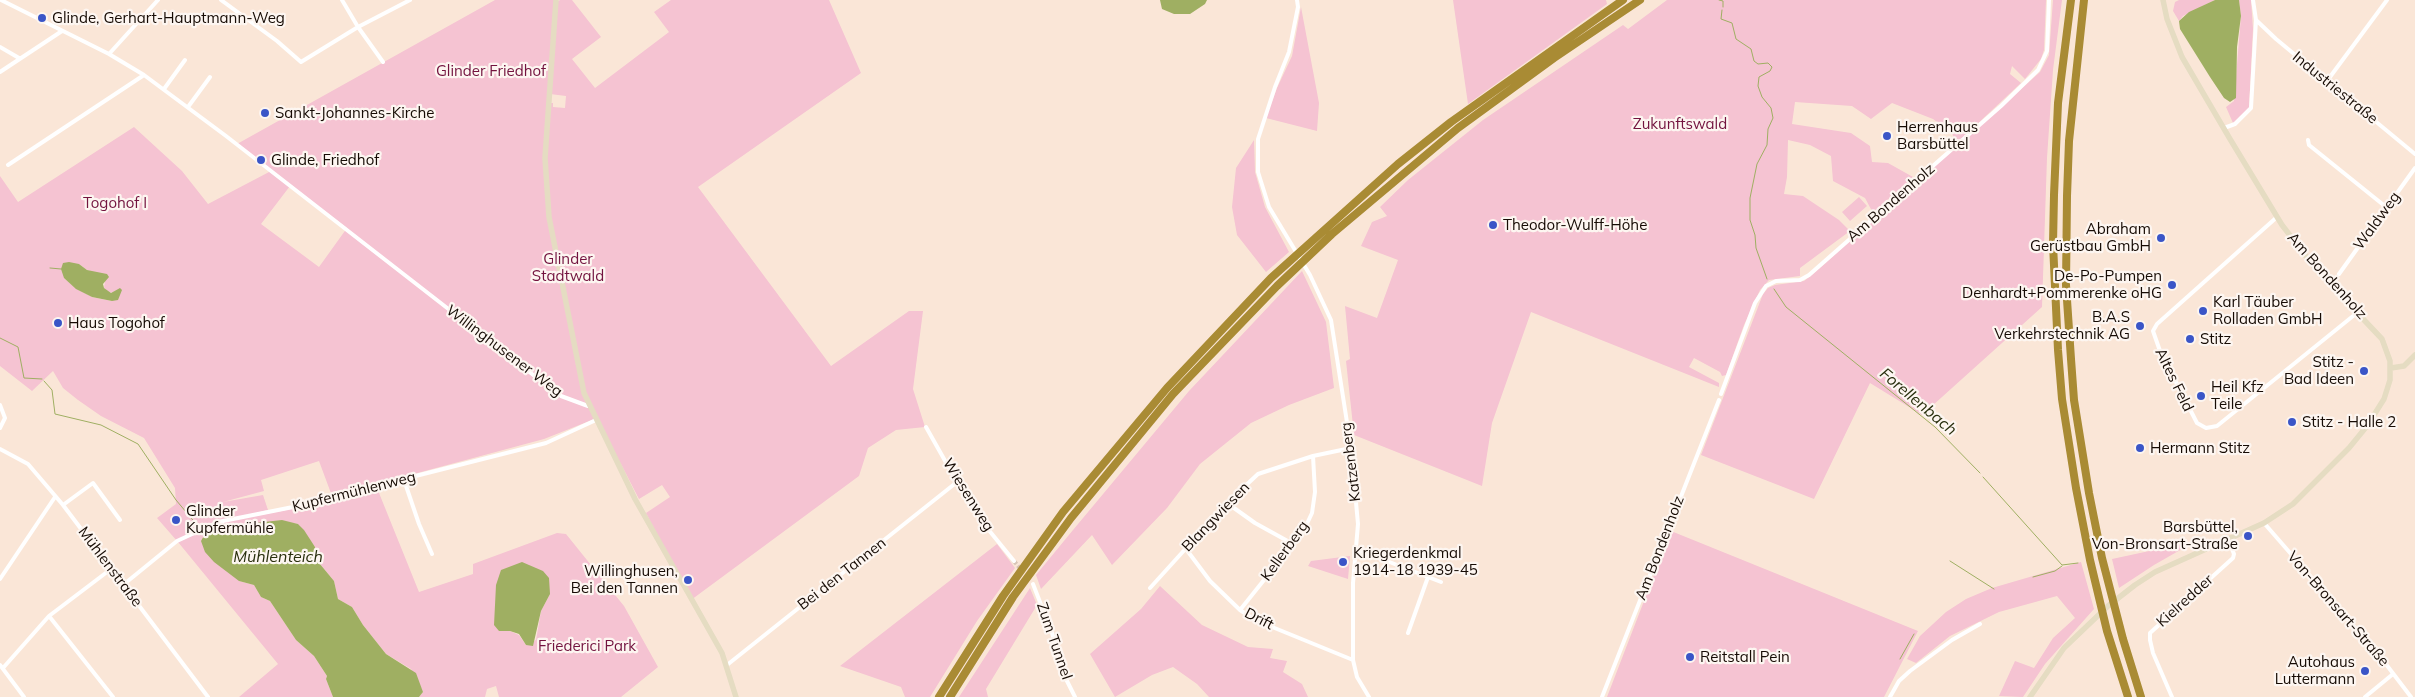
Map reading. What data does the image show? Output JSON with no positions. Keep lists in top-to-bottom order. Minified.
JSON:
{"streets":{"main road":["Am Bondenholz"],"street":["Industriestraße","Waldweg","Willinghusener Weg","Altes Feld","Katzenberg","Kupfermühlenweg","Wiesenweg","Blangwiesen","Kellerberg","Mühlenstraße","Bei den Tannen","Kielredder","Von-Bronsart-Straße","Drift","Zum Tunnel"]},"crossings":[["Am Bondenholz","Altes Feld"],["Katzenberg","Blangwiesen"],["Katzenberg","Drift"],["Kupfermühlenweg","Mühlenstraße"],["Wiesenweg","Bei den Tannen"],["Blangwiesen","Kellerberg"],["Blangwiesen","Drift"],["Kellerberg","Drift"]],"water":["Forellenbach","Mühlenteich"],"parks":["Glinder Friedhof","Zukunftswald","Togohof I","Glinder Stadtwald","Friederici Park"],"places":["Glinde, Gerhart-Hauptmann-Weg","Sankt-Johannes-Kirche","Herrenhaus Barsbüttel","Glinde, Friedhof","Theodor-Wulff-Höhe","Abraham Gerüstbau GmbH","De-Po-Pumpen Denhardt+Pommerenke oHG","Karl Täuber Rolladen GmbH","Haus Togohof","B.A.S Verkehrstechnik AG","Stitz","Stitz - Bad Ideen","Heil Kfz Teile","Stitz - Halle 2","Hermann Stitz","Glinder Kupfermühle","Barsbüttel, Von-Bronsart-Straße","Kriegerdenkmal 1914-18 1939-45","Willinghusen, Bei den Tannen","Reitstall Pein","Autohaus Luttermann"]}
